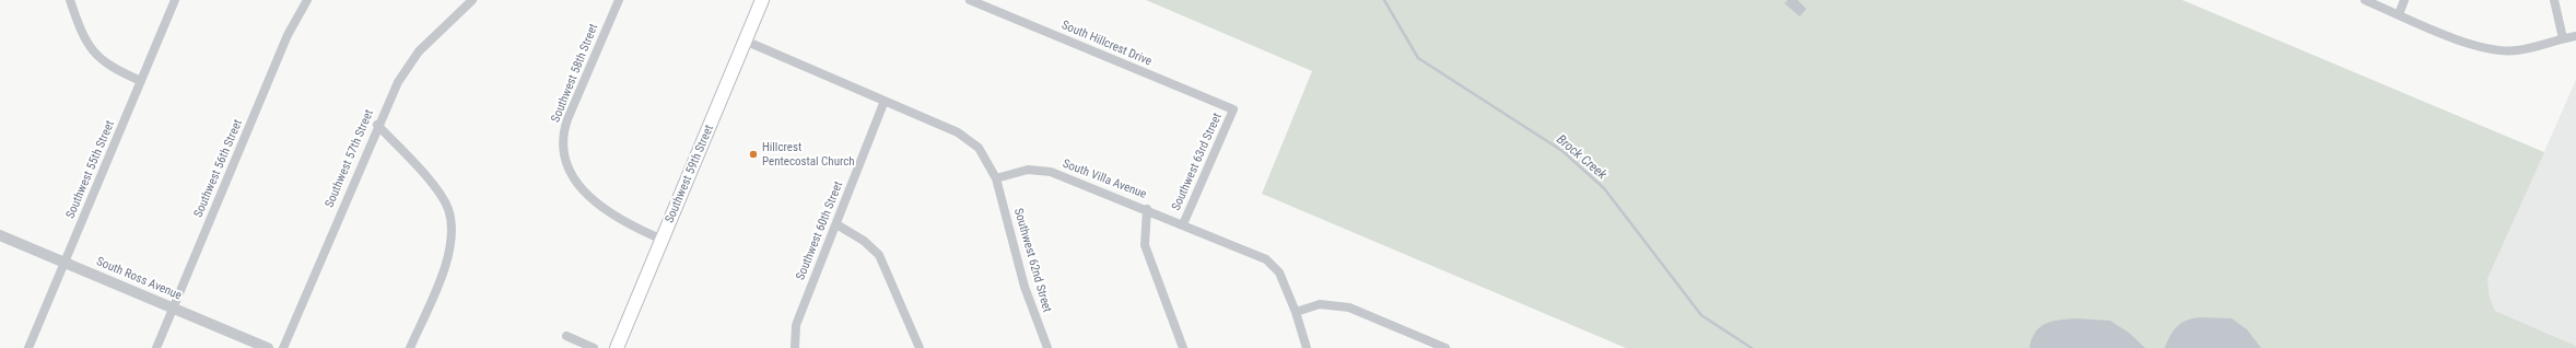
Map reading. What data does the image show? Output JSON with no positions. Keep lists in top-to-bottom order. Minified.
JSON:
{"streets":{"main road":["Southwest 59th Street"],"street":["South Hillcrest Drive","Southwest 58th Street","Southwest 57th Street","Southwest 63rd Street","Southwest 56th Street","Southwest 55th Street","South Villa Avenue","Southwest 60th Street","Southwest 62nd Street","South Ross Avenue"]},"crossings":[["South Hillcrest Drive","Southwest 63rd Street"],["Southwest 58th Street","Southwest 59th Street"],["Southwest 63rd Street","South Villa Avenue"],["Southwest 56th Street","South Ross Avenue"],["Southwest 55th Street","South Ross Avenue"],["South Villa Avenue","Southwest 62nd Street"]],"water":["Brock Creek"],"places":["Hillcrest Pentecostal Church"]}
